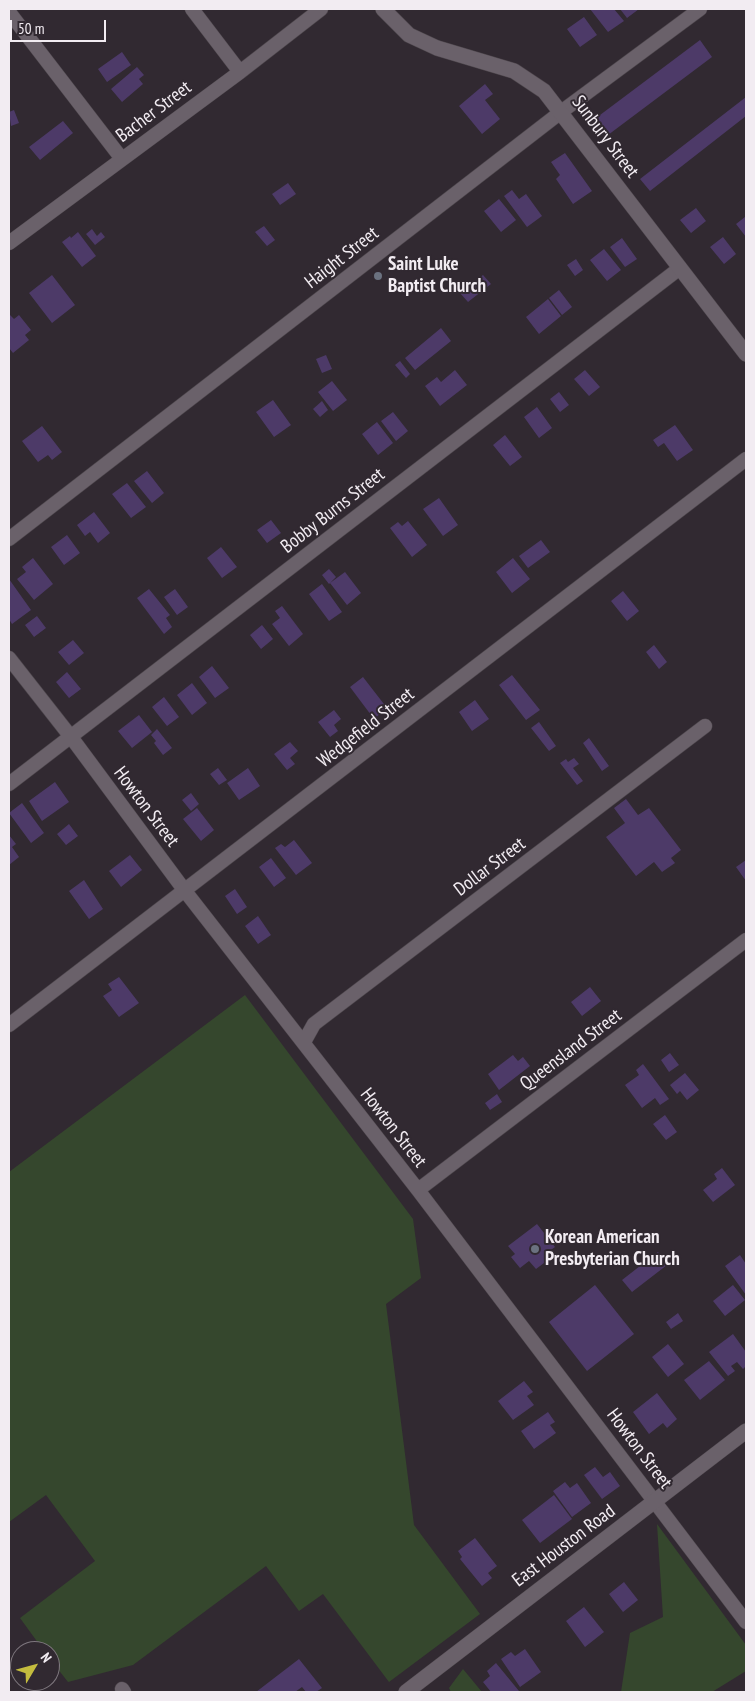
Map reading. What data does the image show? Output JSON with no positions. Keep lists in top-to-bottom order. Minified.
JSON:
{"streets":{"street":["Bacher Street","Sunbury Street","Haight Street","Bobby Burns Street","Wedgefield Street","Howton Street","Dollar Street","Queensland Street","East Houston Road"]},"crossings":[["Sunbury Street","Haight Street"],["Sunbury Street","Bobby Burns Street"],["Bobby Burns Street","Howton Street"],["Wedgefield Street","Howton Street"],["Howton Street","Dollar Street"],["Howton Street","Queensland Street"],["Howton Street","East Houston Road"]],"places":["Saint Luke Baptist Church","Korean American Presbyterian Church"],"scale_bar":"50 m","north":"top right"}
